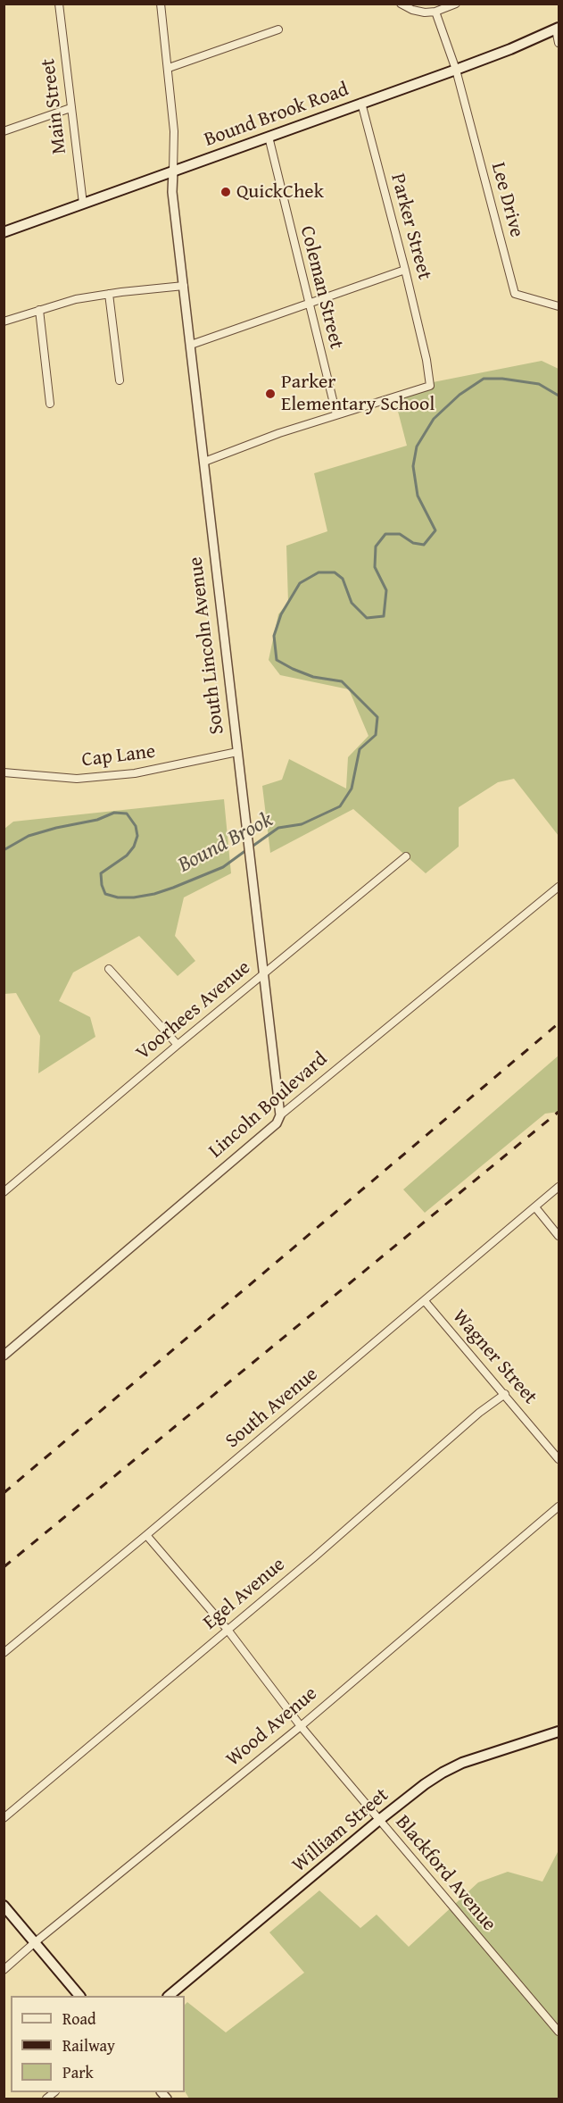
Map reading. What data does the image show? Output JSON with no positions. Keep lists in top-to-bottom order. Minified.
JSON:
{"streets":{"main road":["Bound Brook Road","William Street"],"street":["Main Street","Lee Drive","Parker Street","Coleman Street","South Lincoln Avenue","Cap Lane","Voorhees Avenue","Lincoln Boulevard","Wagner Street","South Avenue","Egel Avenue","Wood Avenue","Blackford Avenue"]},"crossings":[["Main Street","Bound Brook Road"],["Bound Brook Road","Lee Drive"],["Bound Brook Road","Parker Street"],["Bound Brook Road","Coleman Street"],["Bound Brook Road","South Lincoln Avenue"],["Parker Street","Coleman Street"],["South Lincoln Avenue","Cap Lane"],["South Lincoln Avenue","Voorhees Avenue"],["South Lincoln Avenue","Lincoln Boulevard"],["Wagner Street","South Avenue"],["Wagner Street","Egel Avenue"],["South Avenue","Blackford Avenue"],["Egel Avenue","Blackford Avenue"],["Wood Avenue","Blackford Avenue"],["William Street","Blackford Avenue"]],"water":["Bound Brook"],"places":["QuickChek","Parker Elementary School"],"legend":["Road","Railway","Park"]}
